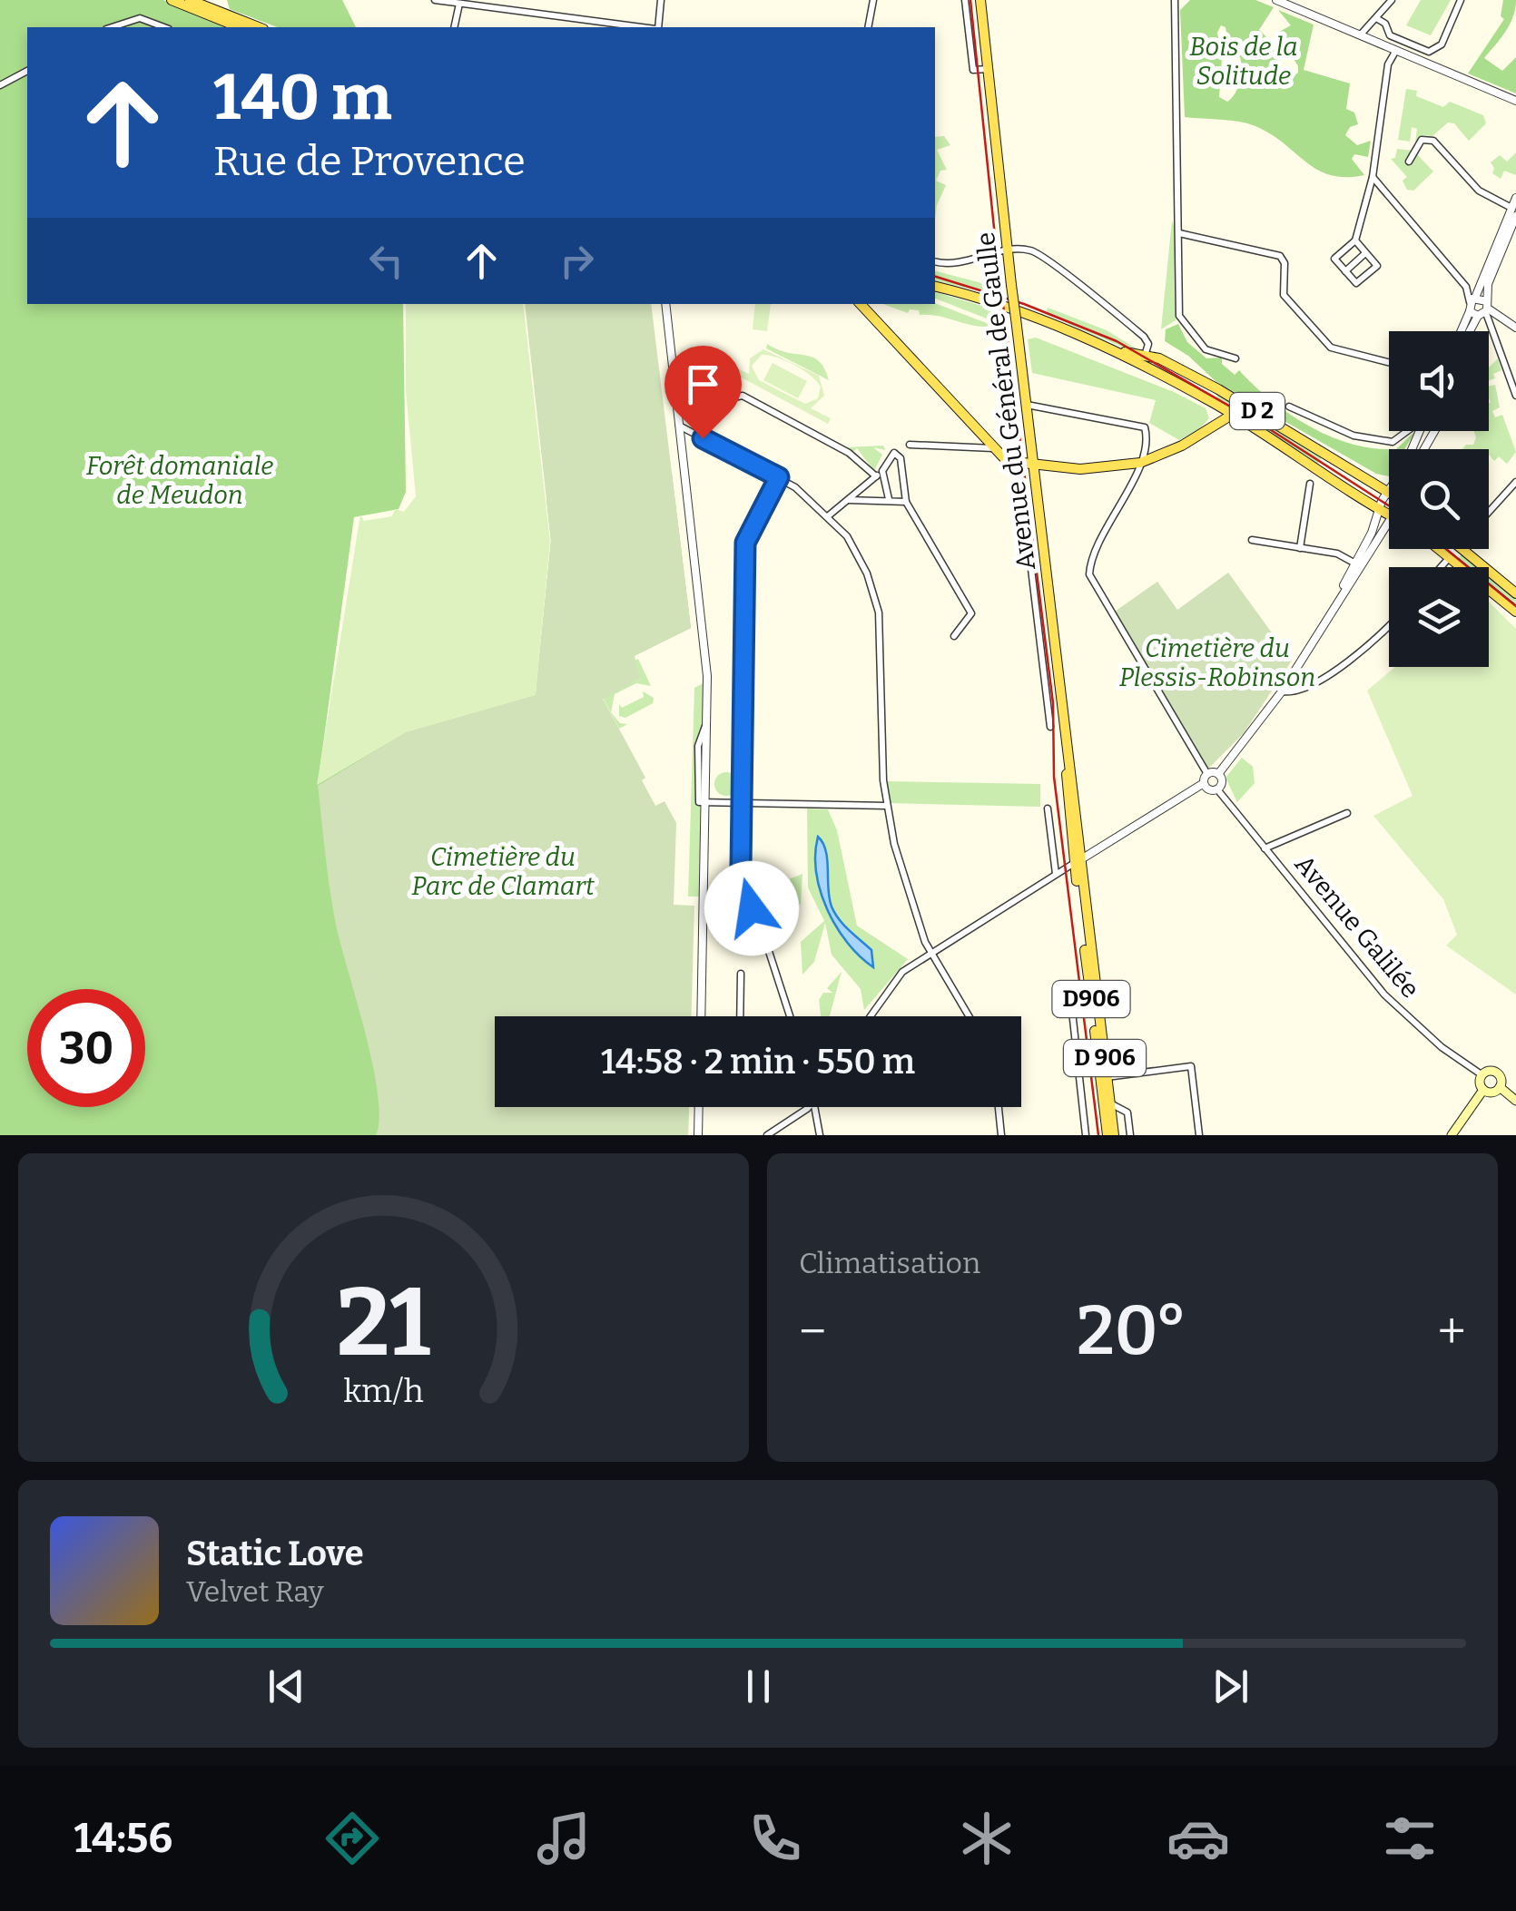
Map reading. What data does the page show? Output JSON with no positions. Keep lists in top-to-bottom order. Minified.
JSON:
{"streets":{"main road":["Avenue du Général de Gaulle","D 2","D906","D 906"],"street":["Avenue Galilée"]},"crossings":[["Avenue du Général de Gaulle","D 2"]],"parks":["Bois de la Solitude","Forêt domaniale de Meudon","Cimetière du Plessis-Robinson","Cimetière du Parc de Clamart"],"page":{"turn":["140 m","Rue de Provence"],"limit":"30","trip":"14:58 · 2 min · 550 m","tile":"Climatisation","heat":["−","20°","+"],"song":["Static Love","Velvet Ray"],"tabs":"14:56","gauge":["21","km/h"]}}
